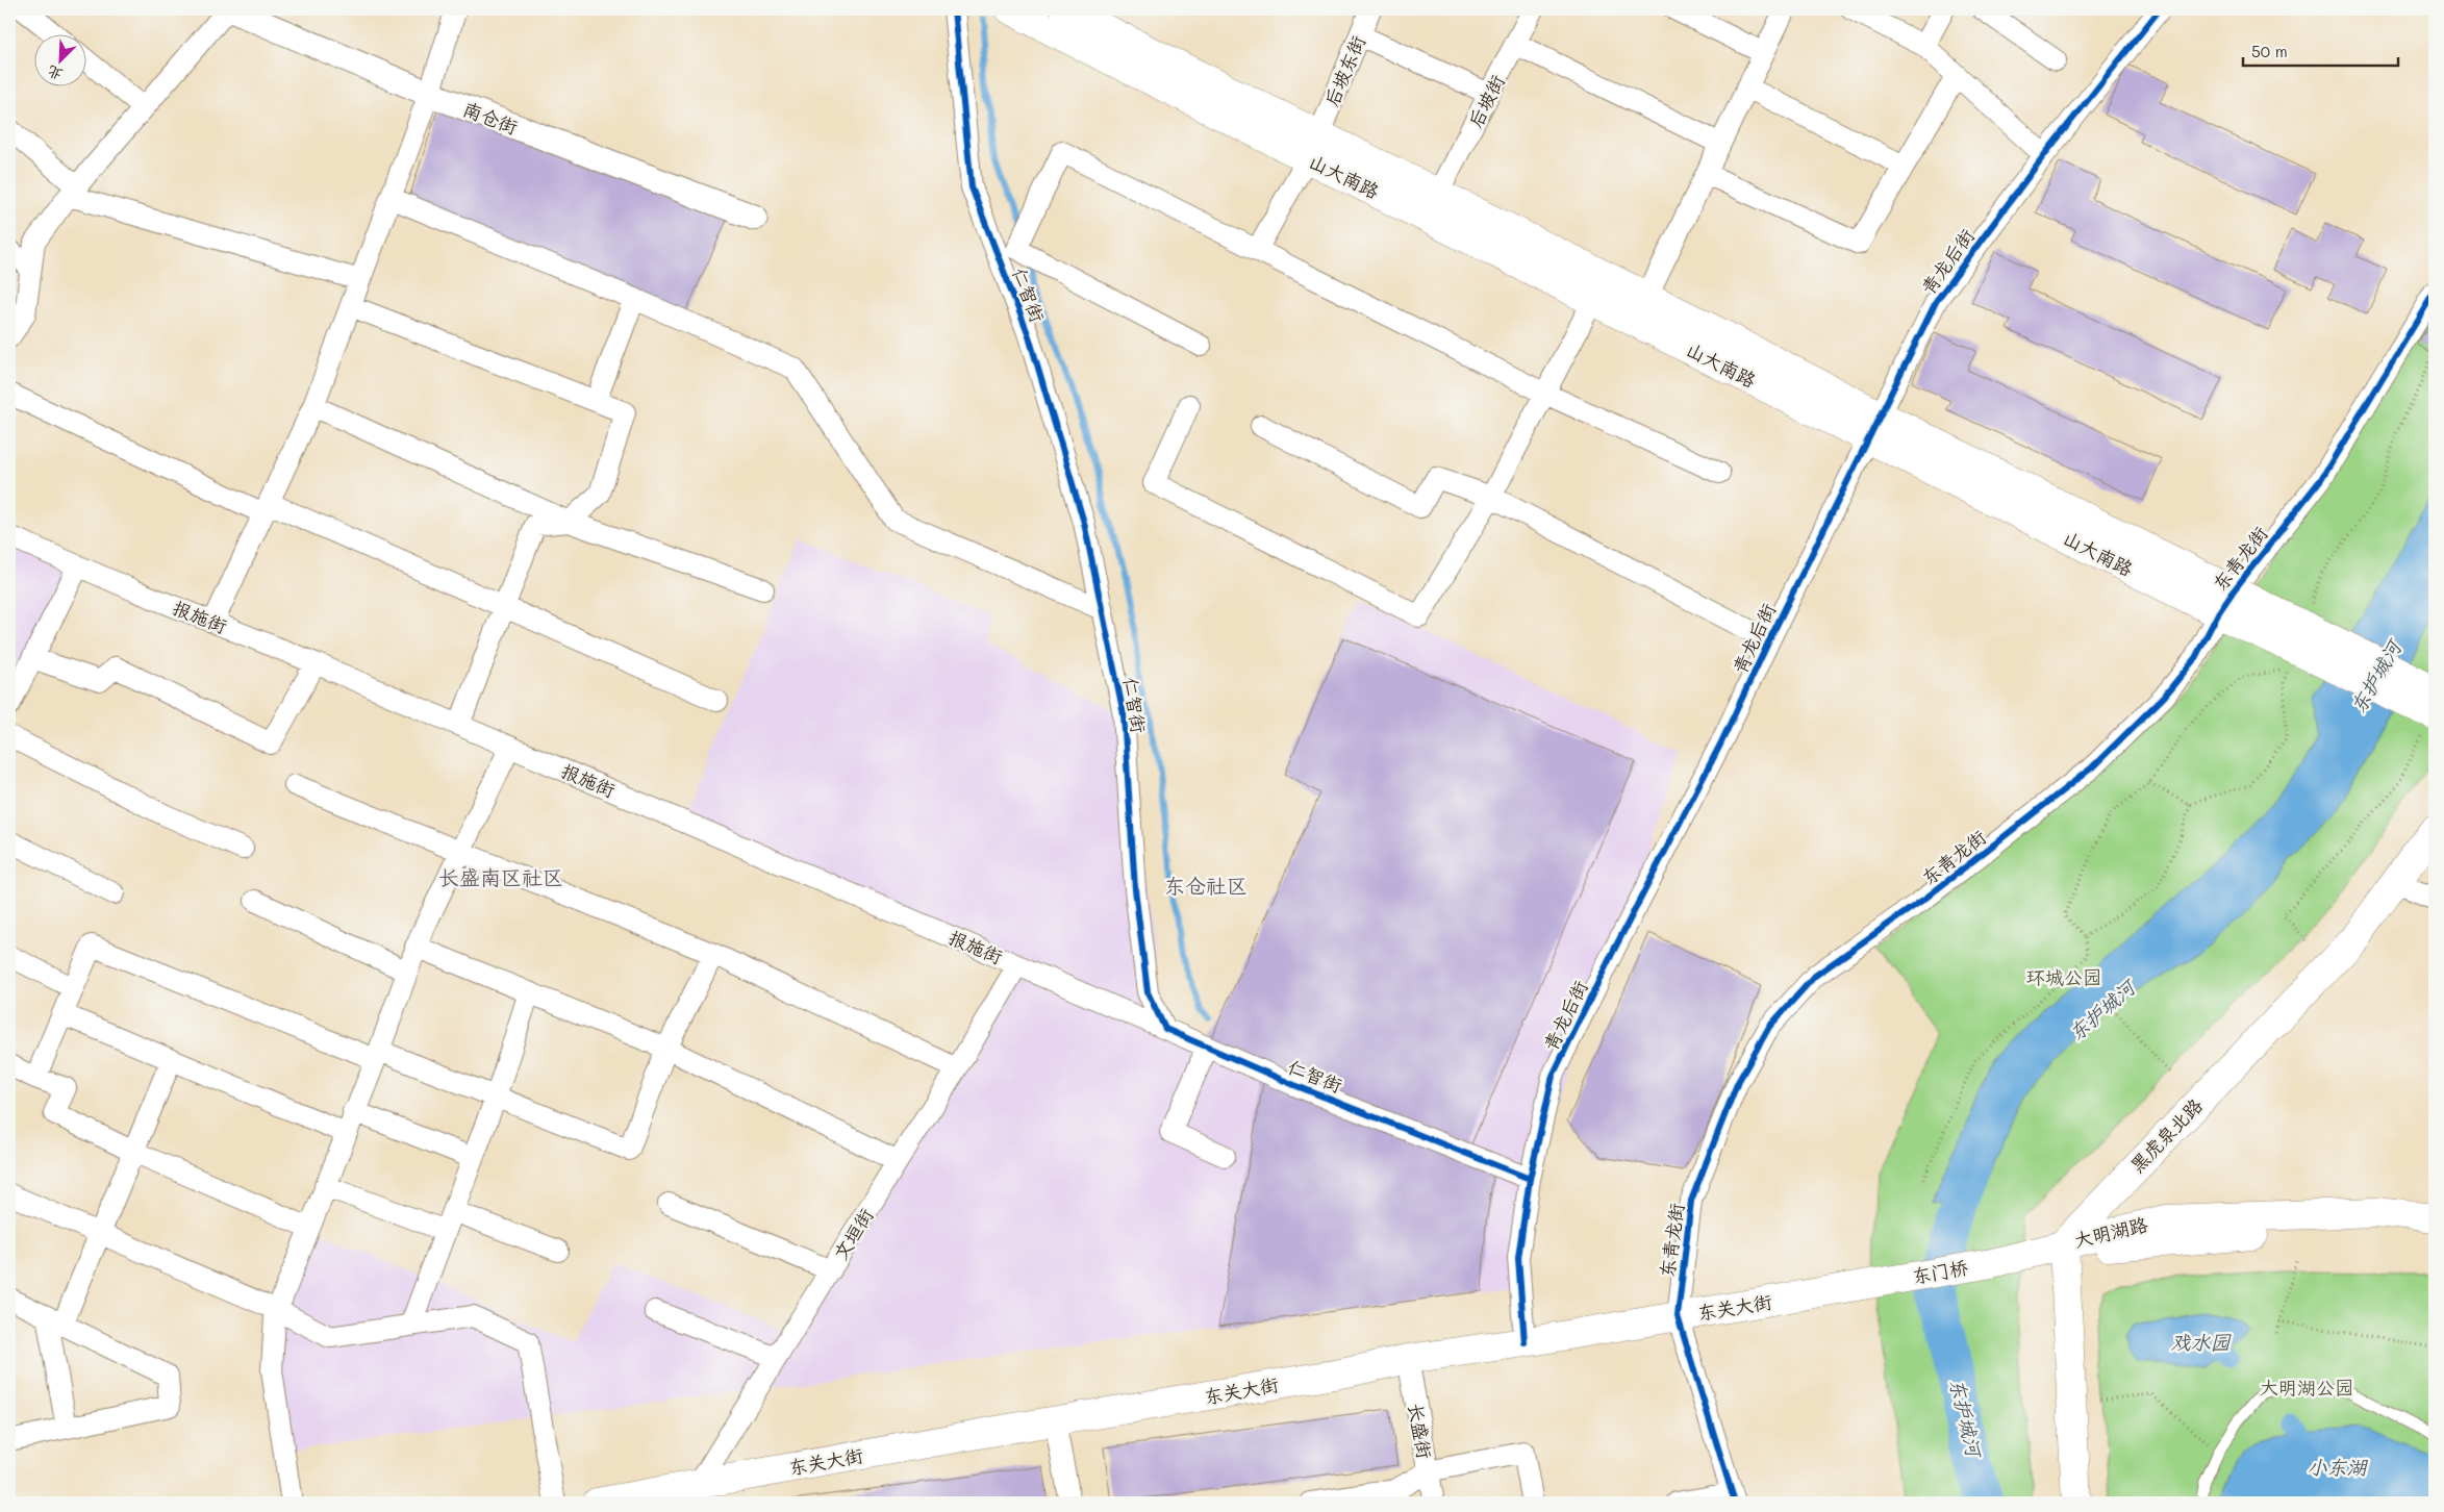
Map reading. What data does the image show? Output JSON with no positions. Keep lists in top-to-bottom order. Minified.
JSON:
{"streets":{"main road":["山大南路","黑虎泉北路","大明湖路","东门桥","东关大街"],"street":["后坡东街","后坡街","南仓街","青龙后街","仁智街","东青龙街","报施街","文垣街","长盛街"]},"crossings":[["后坡东街","山大南路"],["后坡街","山大南路"],["山大南路","青龙后街"],["山大南路","东青龙街"],["青龙后街","仁智街"],["青龙后街","东关大街"],["仁智街","报施街"],["东青龙街","东关大街"],["报施街","文垣街"],["黑虎泉北路","大明湖路"],["黑虎泉北路","东门桥"],["大明湖路","东门桥"],["文垣街","东关大街"],["东门桥","东关大街"],["东关大街","长盛街"]],"districts":["长盛南区社区","东仓社区"],"water":["东护城河","戏水园","小东湖"],"parks":["环城公园","大明湖公园"],"scale_bar":"50 m","north":"bottom left"}
